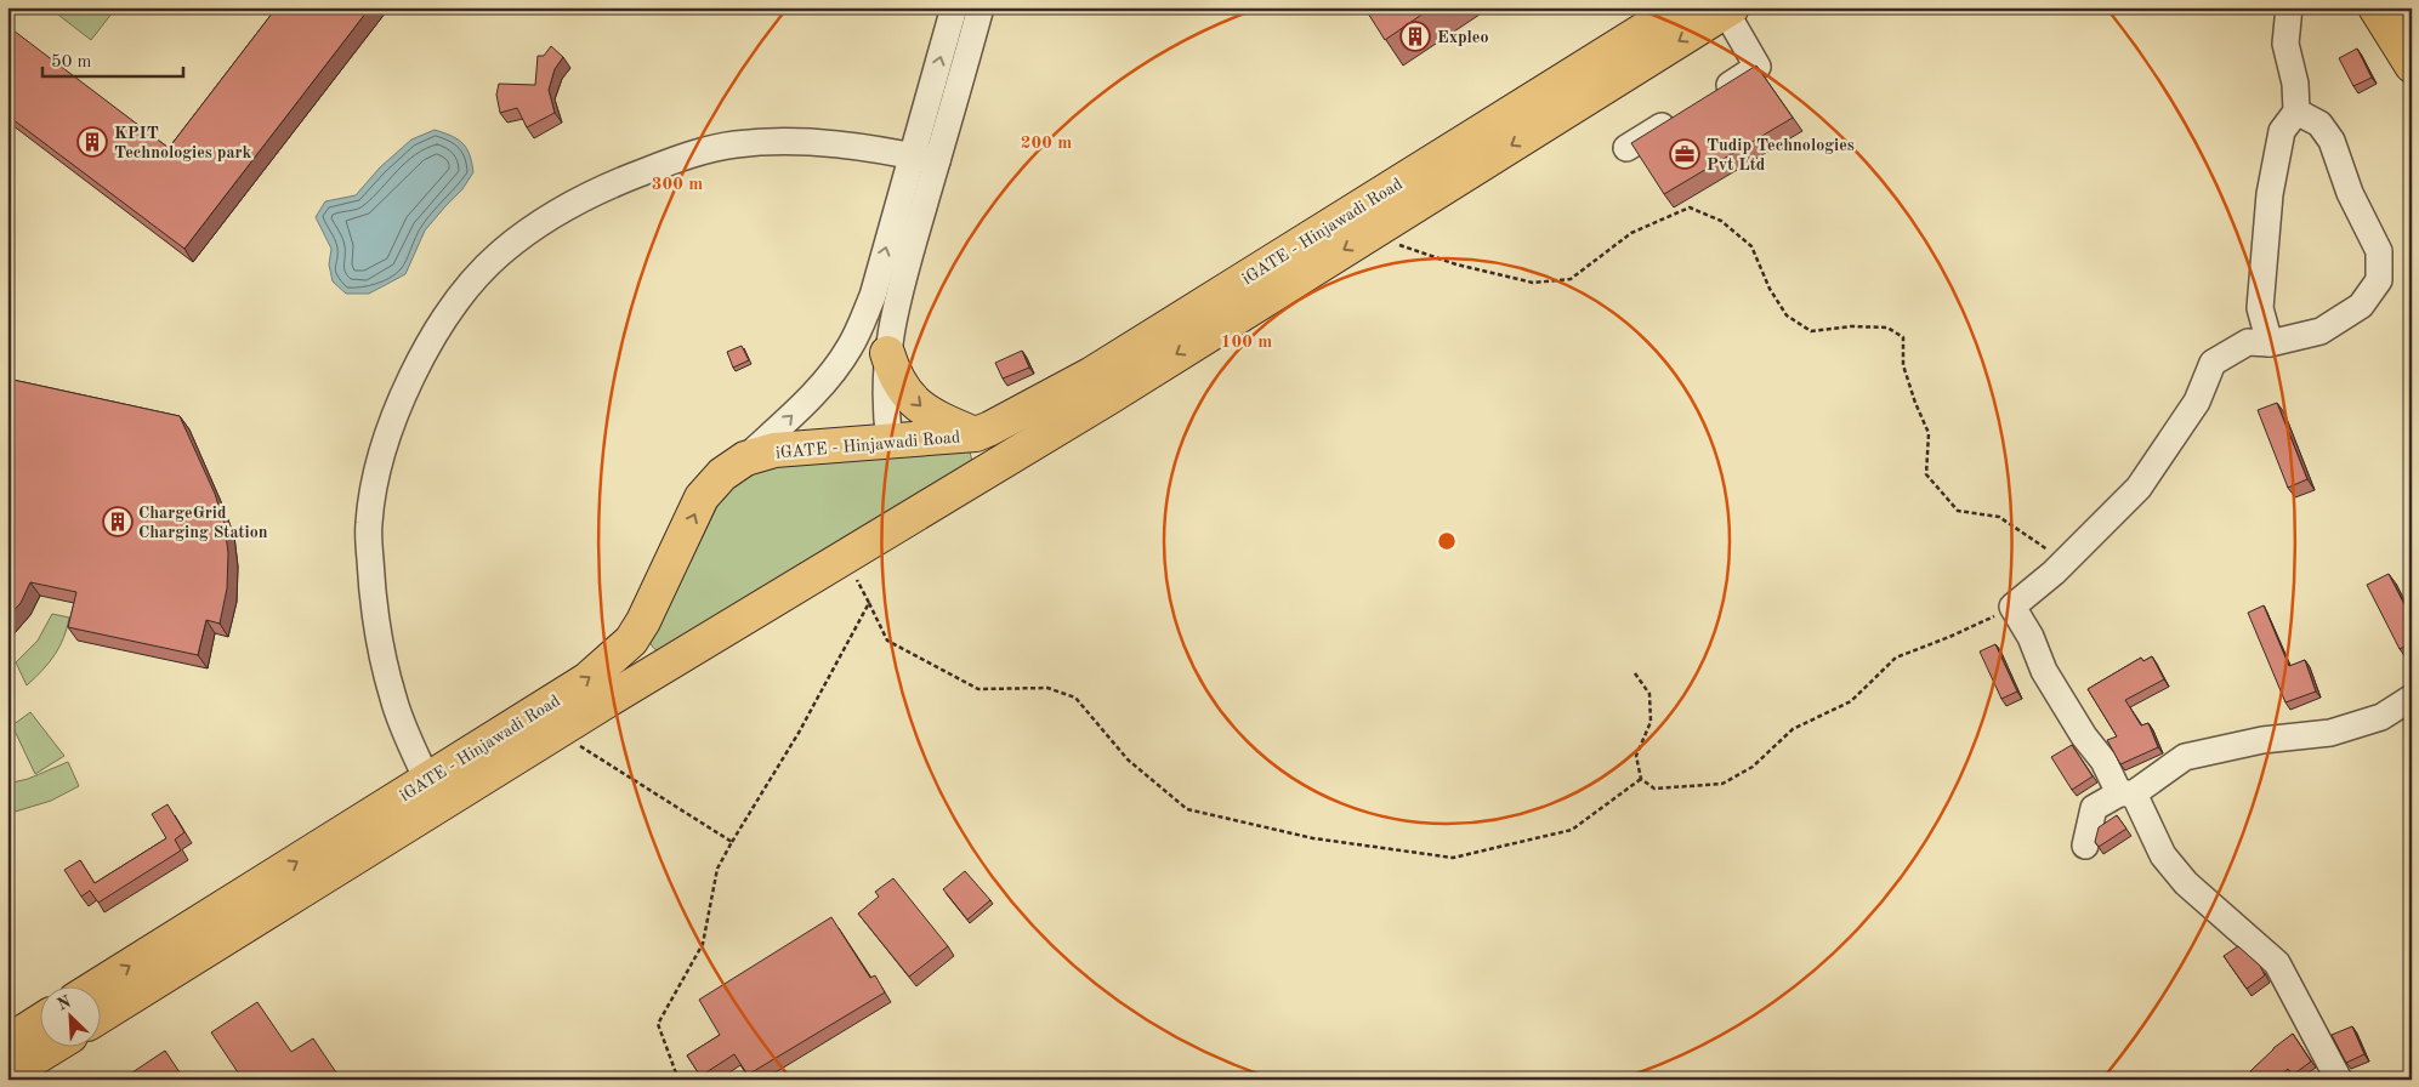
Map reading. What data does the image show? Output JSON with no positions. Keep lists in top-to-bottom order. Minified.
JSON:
{"streets":{"main road":["iGATE - Hinjawadi Road"]},"places":{"building":["Expleo","KPIT Technologies park","ChargeGrid Charging Station"],"office":["Tudip Technologies Pvt Ltd"]},"scale_bar":"50 m","north":"top left","rings":["200 m","300 m","100 m"]}
